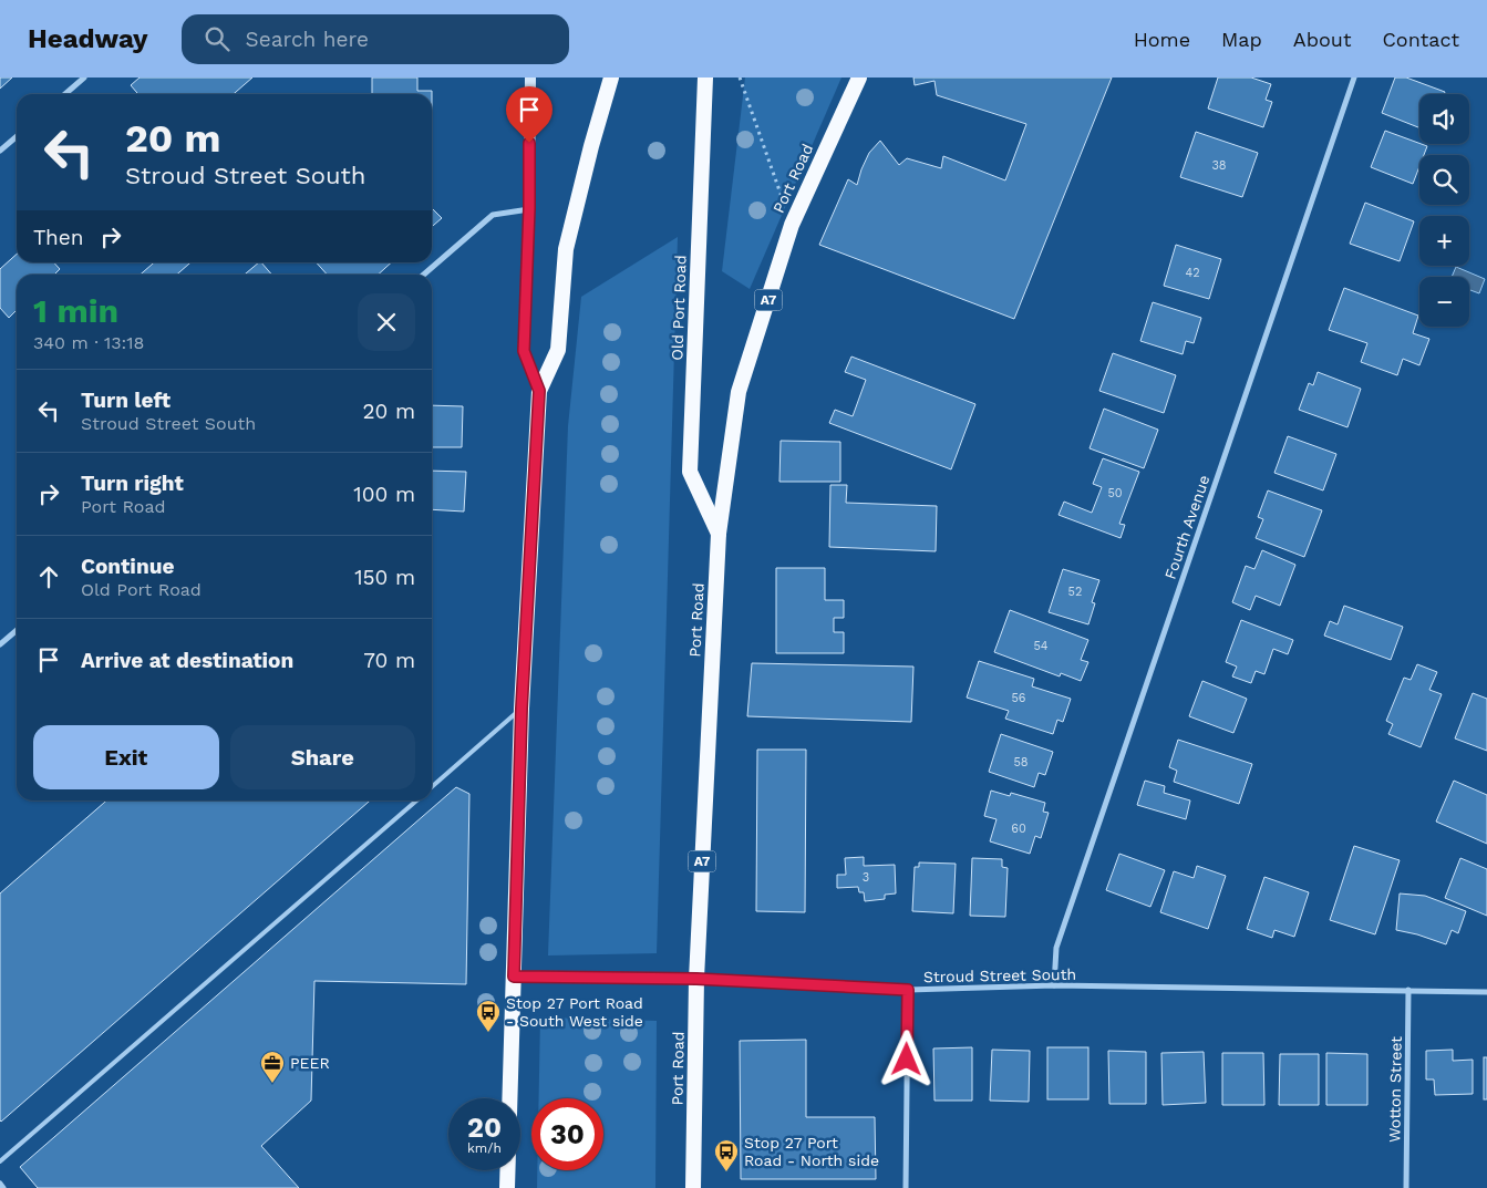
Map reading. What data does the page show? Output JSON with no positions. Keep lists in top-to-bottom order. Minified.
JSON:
{"streets":{"highway":["Port Road","A7","Old Port Road"],"street":["Fourth Avenue","Stroud Street South","Wotton Street"]},"crossings":[["Port Road","Old Port Road"],["Port Road","Stroud Street South"],["Fourth Avenue","Stroud Street South"],["Stroud Street South","Wotton Street"]],"places":{"bus stop":["Stop 27 Port Road - South West side","Stop 27 Port Road - North side"],"office":["PEER"]},"house_numbers":["38","42","50","52","54","56","58","60","3"],"page":{"header":"Headway","search":"Search here","nav":["Home","Map","About","Contact"],"map_buttons":["+","−"],"turn":["20 m","Stroud Street South"],"then":"Then","heading":["1 min","340 m · 13:18"],"list":[{"name":"Turn left","note":"Stroud Street South","value":"20 m"},{"name":"Turn right","note":"Port Road","value":"100 m"},{"name":"Continue","note":"Old Port Road","value":"150 m"},{"name":"Arrive at destination","value":"70 m"}],"buttons":["Exit","Share"],"speed":"20 km/h","limit":"30"}}
